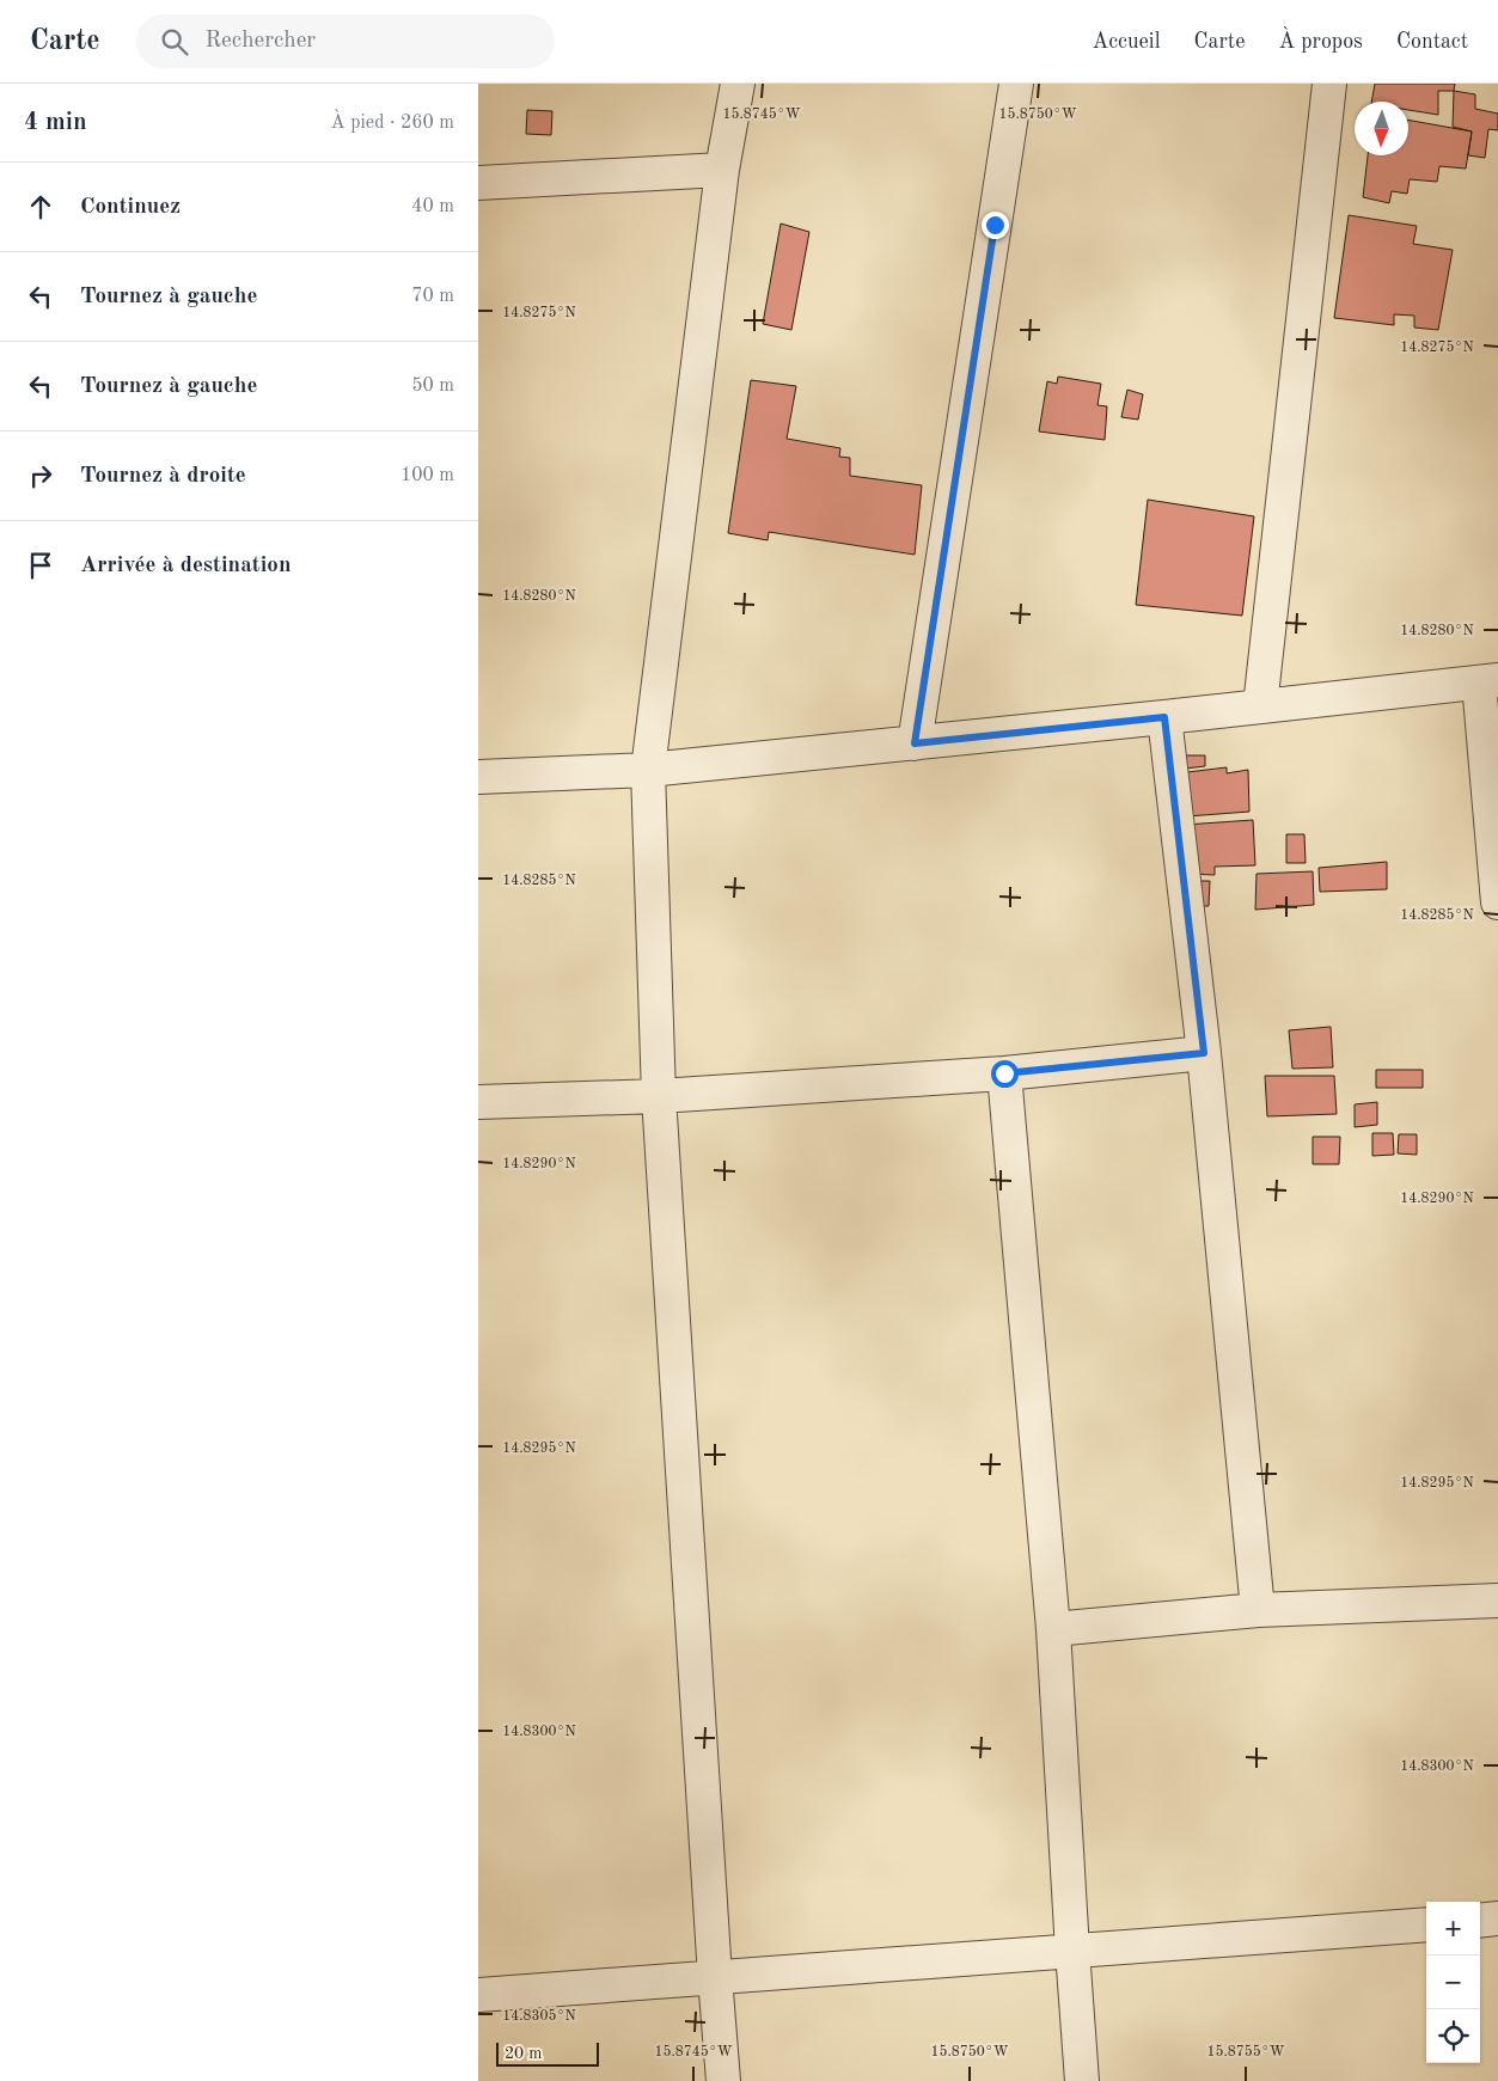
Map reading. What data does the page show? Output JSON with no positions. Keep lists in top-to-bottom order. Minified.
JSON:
{"scale_bar":"20 m","north":"bottom","page":{"header":"Carte","search":"Rechercher","nav":["Accueil","Carte","À propos","Contact"],"heading":["4 min","À pied · 260 m"],"list":[["Continuez","40 m"],["Tournez à gauche","70 m"],["Tournez à gauche","50 m"],["Tournez à droite","100 m"],"Arrivée à destination"],"map_buttons":["+","−"],"scale":"20 m"},"coordinates":["15.8745°W","15.8750°W","14.8275°N","14.8280°N","14.8285°N","14.8290°N","14.8295°N","14.8300°N","14.8305°N","15.8755°W"]}
